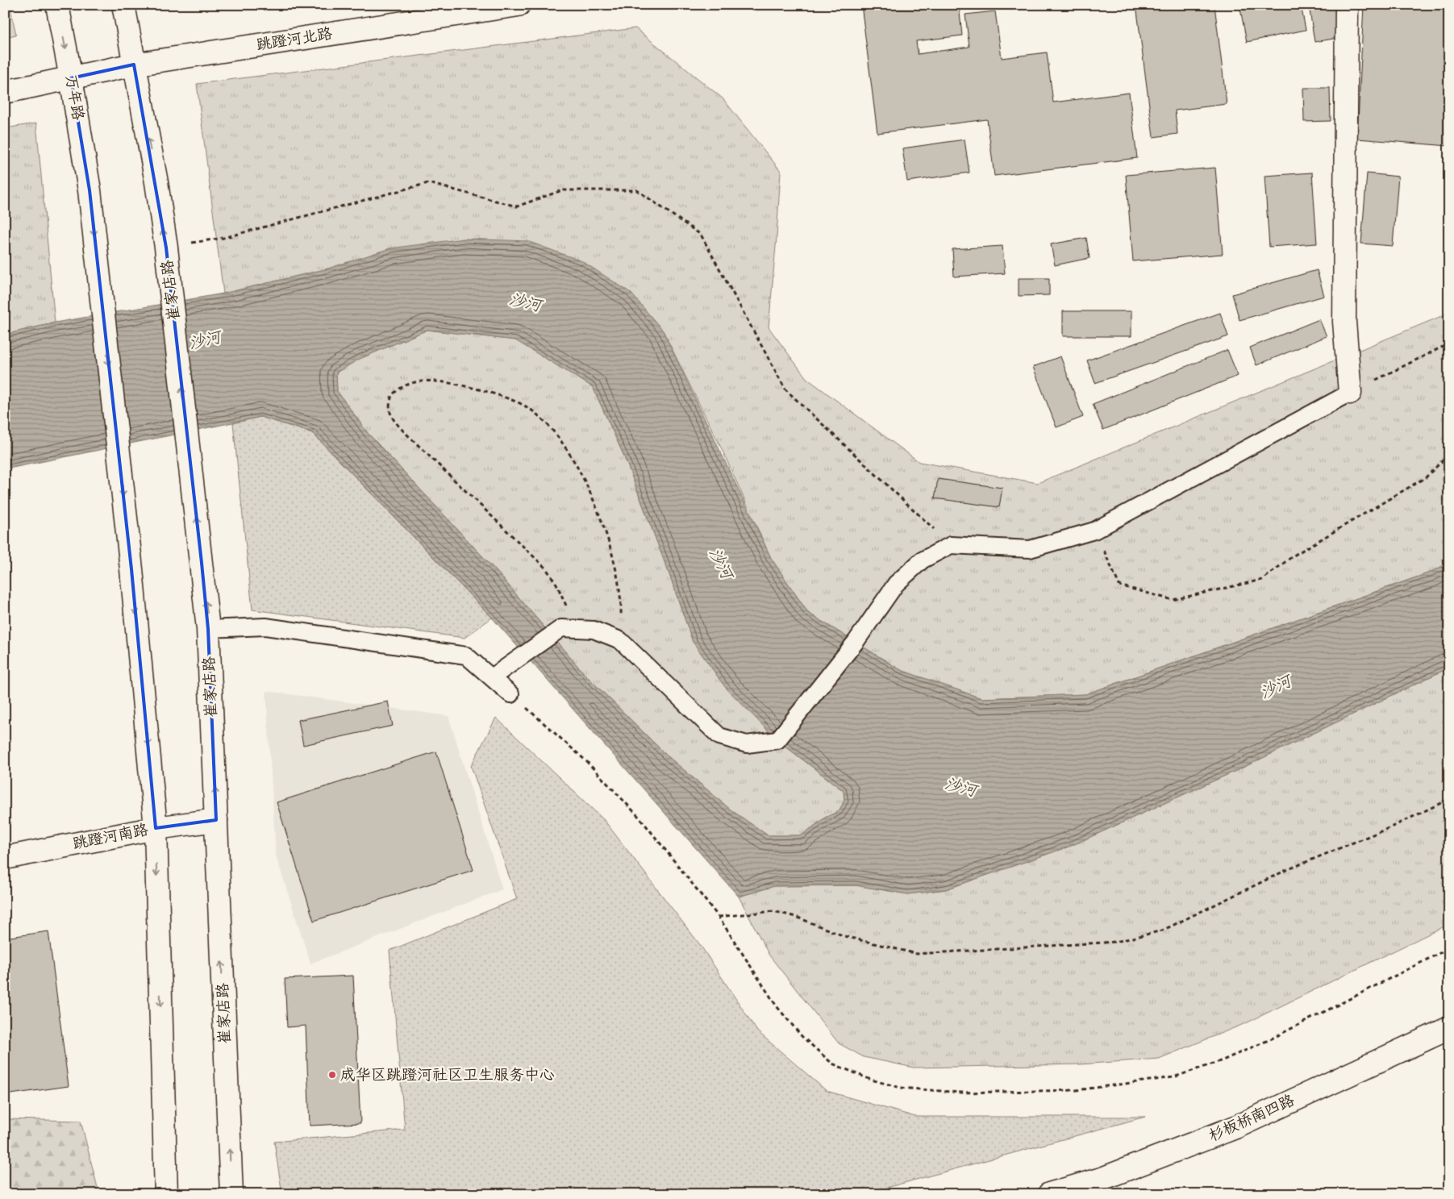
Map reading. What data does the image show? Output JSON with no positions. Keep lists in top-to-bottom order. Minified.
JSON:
{"streets":{"main road":["跳蹬河北路","万年路","崔家店路","跳蹬河南路","杉板桥南四路"]},"crossings":[["跳蹬河北路","万年路"],["跳蹬河北路","崔家店路"],["万年路","跳蹬河南路"],["崔家店路","跳蹬河南路"]],"one_way":["万年路"],"water":["沙河"],"places":["成华区跳蹬河社区卫生服务中心"]}
